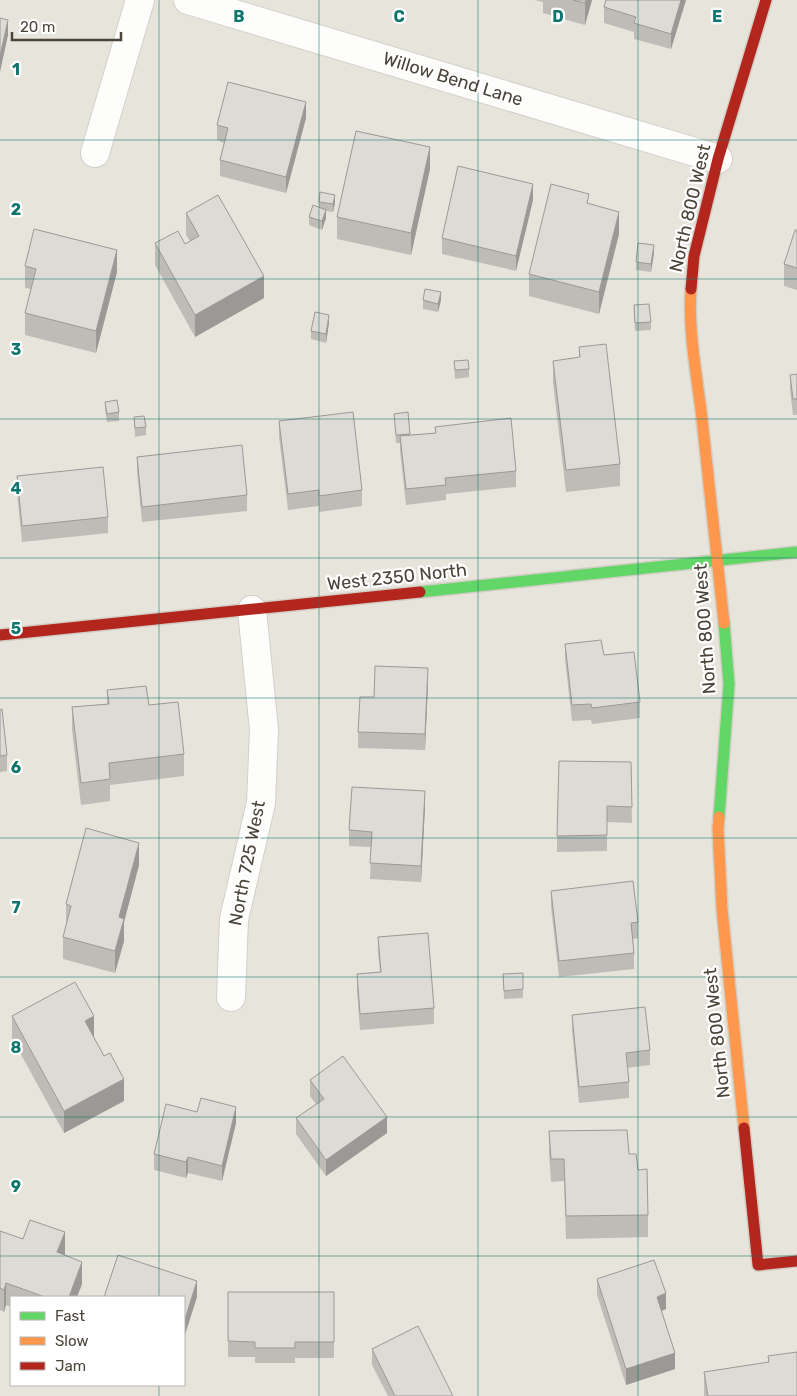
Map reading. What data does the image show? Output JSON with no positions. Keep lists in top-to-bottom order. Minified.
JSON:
{"streets":{"street":["Willow Bend Lane","North 800 West","West 2350 North","North 725 West"]},"crossings":[["Willow Bend Lane","North 800 West"],["North 800 West","West 2350 North"],["West 2350 North","North 725 West"]],"legend":["Fast","Slow","Jam"],"scale_bar":"20 m","grid":{"columns":["B","C","D","E"],"rows":["1","2","3","4","5","6","7","8","9"]}}
